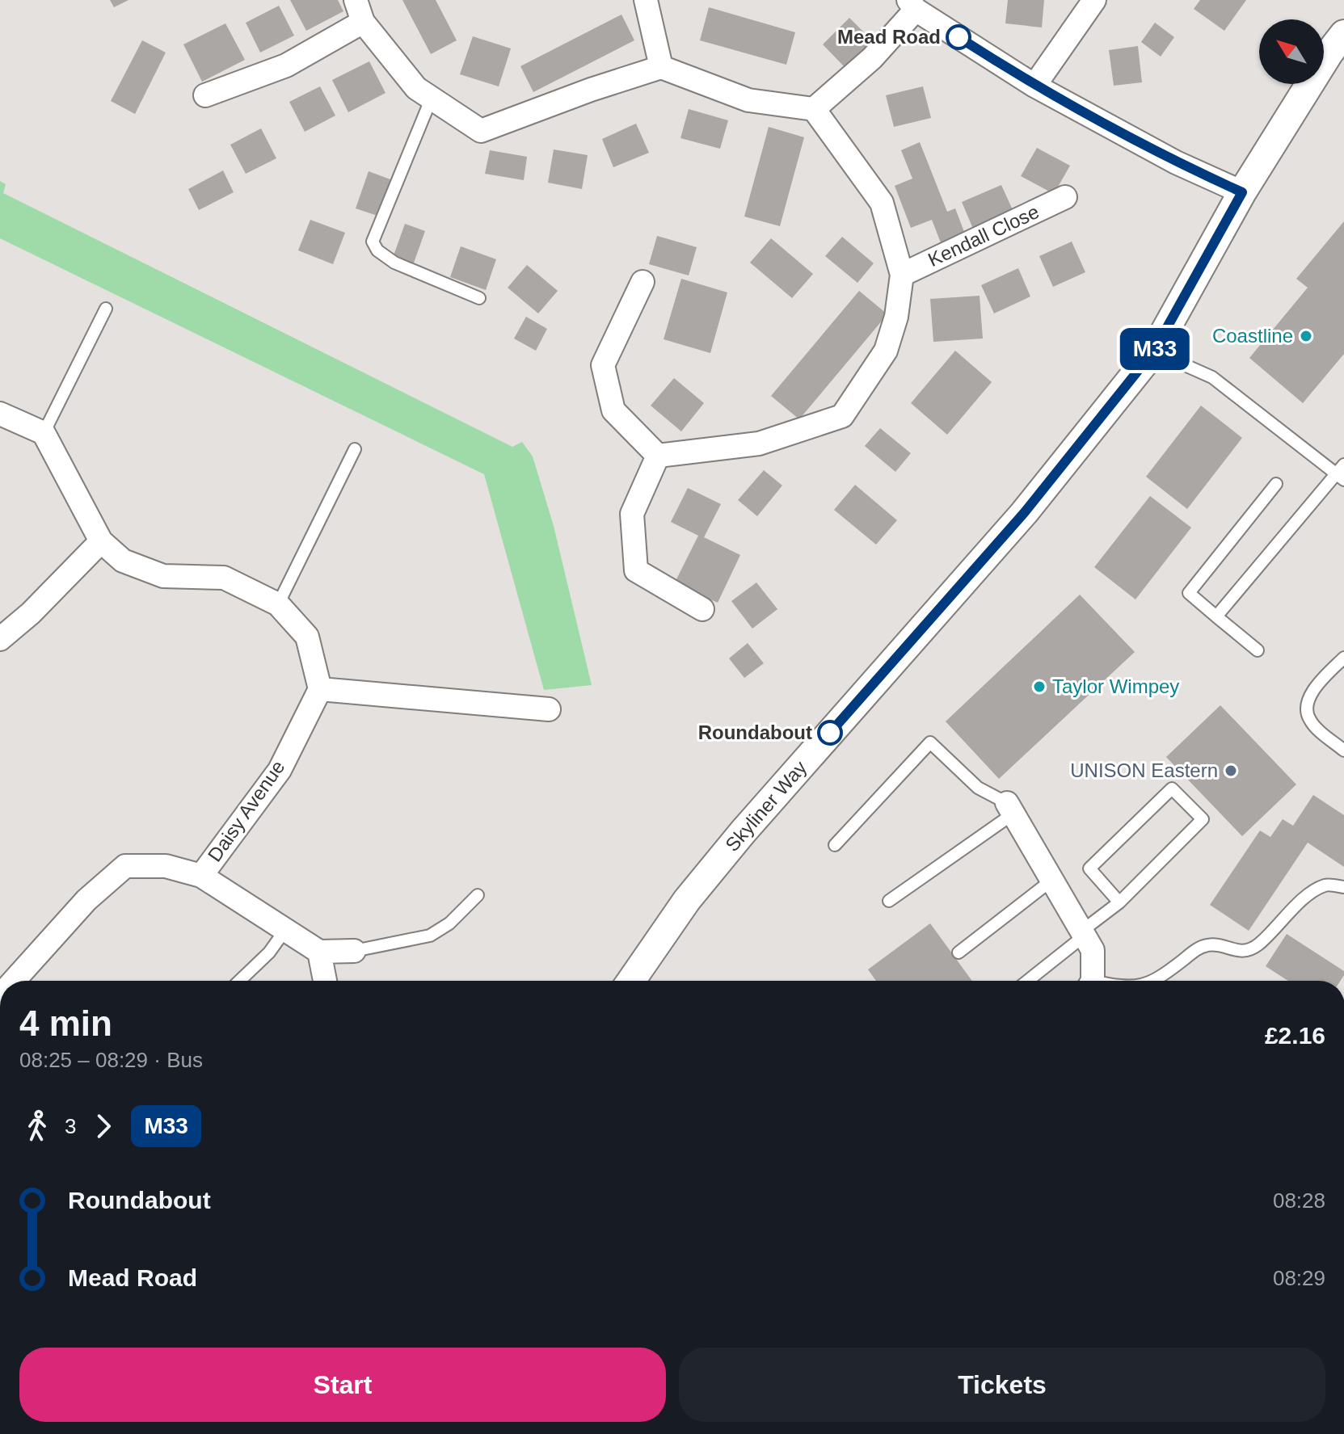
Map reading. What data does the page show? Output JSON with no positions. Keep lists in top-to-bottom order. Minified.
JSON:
{"streets":{"street":["Kendall Close","Skyliner Way","Daisy Avenue"]},"places":["Mead Road","Coastline","Taylor Wimpey","Roundabout","UNISON Eastern"],"lines":["bus line M33"],"north":"top left","page":{"on_map":"M33","heading":["4 min","08:25 – 08:29 · Bus","£2.16"],"legs":["3","M33"],"list":[{"name":"Roundabout","value":"08:28"},{"name":"Mead Road","value":"08:29"}],"buttons":["Start","Tickets"]}}
